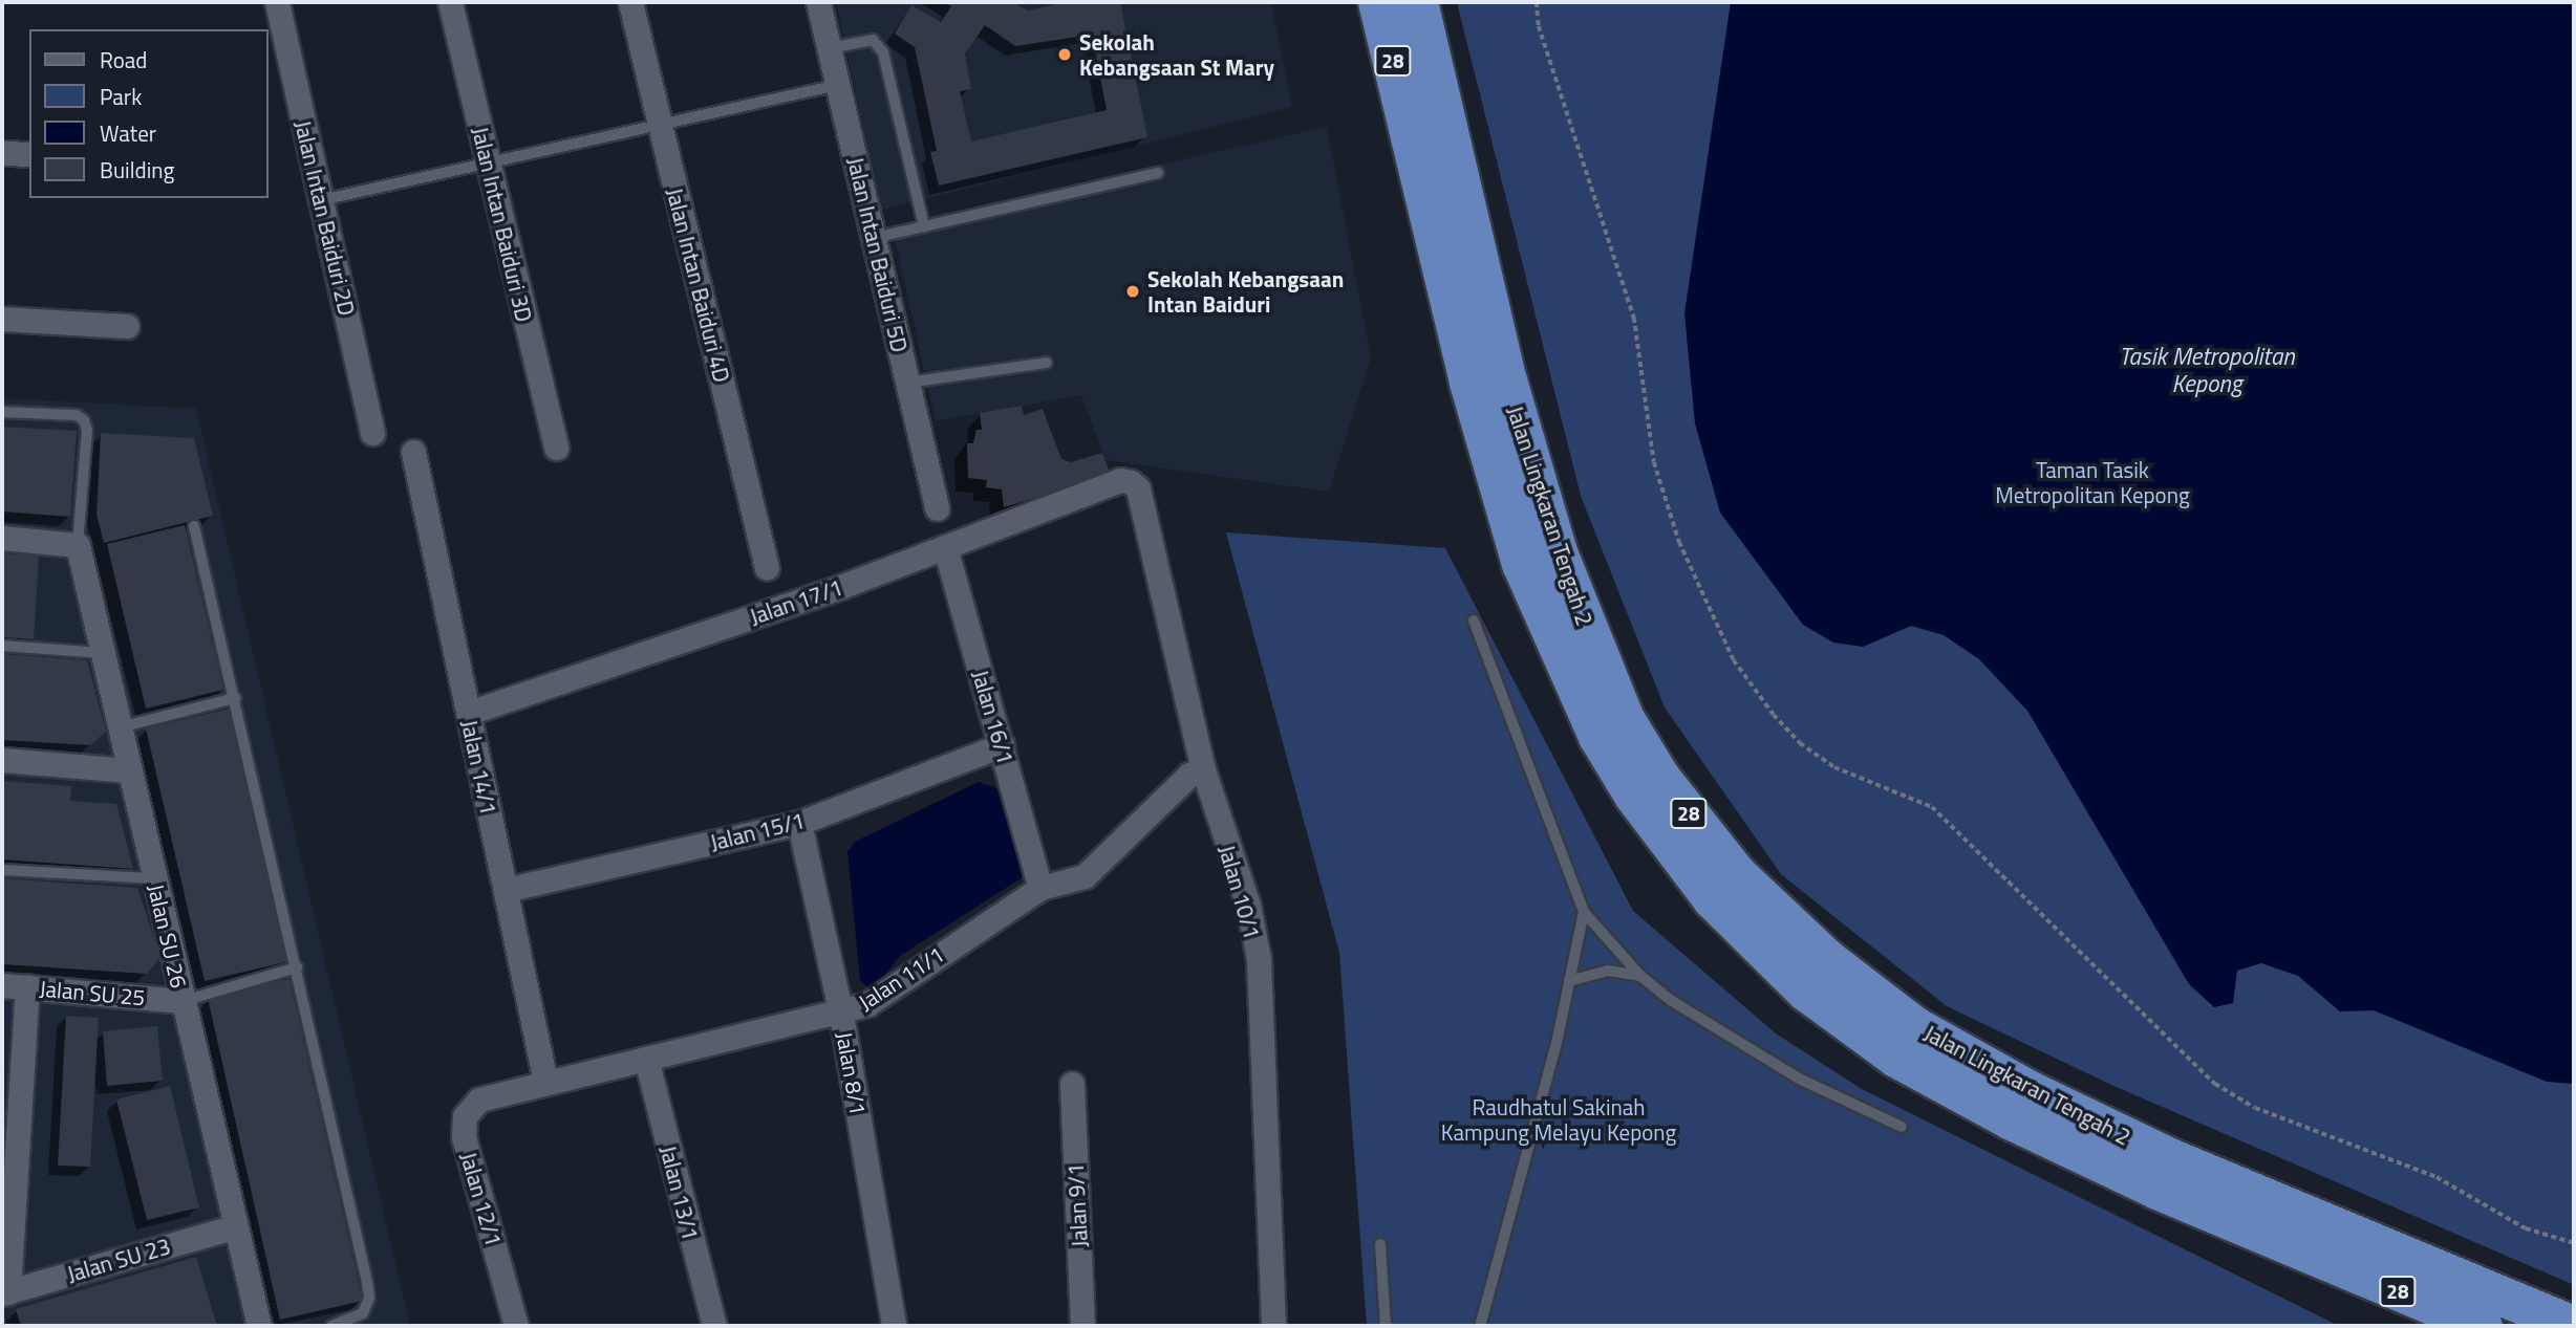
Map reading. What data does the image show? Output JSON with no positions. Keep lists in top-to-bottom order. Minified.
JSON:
{"streets":{"highway":["28","Jalan Lingkaran Tengah 2"],"street":["Jalan Intan Baiduri 2D","Jalan Intan Baiduri 3D","Jalan Intan Baiduri 5D","Jalan Intan Baiduri 4D","Jalan 17/1","Jalan 16/1","Jalan 14/1","Jalan 15/1","Jalan 10/1","Jalan SU 26","Jalan 11/1","Jalan SU 25","Jalan 8/1","Jalan 13/1","Jalan 12/1","Jalan 9/1","Jalan SU 23"]},"crossings":[["Jalan 17/1","Jalan 16/1"],["Jalan 17/1","Jalan 14/1"],["Jalan 17/1","Jalan 10/1"],["Jalan 16/1","Jalan 15/1"],["Jalan 16/1","Jalan 11/1"],["Jalan 14/1","Jalan 15/1"],["Jalan 14/1","Jalan 11/1"],["Jalan 14/1","Jalan 12/1"],["Jalan 15/1","Jalan 8/1"],["Jalan 10/1","Jalan 11/1"],["Jalan SU 26","Jalan SU 25"],["Jalan SU 26","Jalan SU 23"],["Jalan 11/1","Jalan 8/1"],["Jalan 11/1","Jalan 13/1"],["Jalan 11/1","Jalan 12/1"]],"water":["Tasik Metropolitan Kepong"],"parks":["Taman Tasik Metropolitan Kepong","Raudhatul Sakinah Kampung Melayu Kepong"],"places":["Sekolah Kebangsaan St Mary","Sekolah Kebangsaan Intan Baiduri"],"legend":["Road","Park","Water","Building"]}
